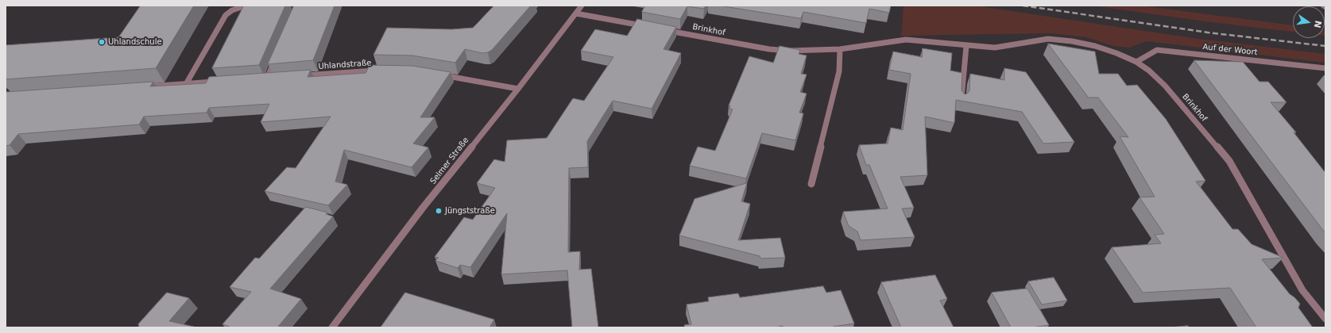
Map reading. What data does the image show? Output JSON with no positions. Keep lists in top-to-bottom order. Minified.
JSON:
{"streets":{"street":["Brinkhof","Auf der Woort","Uhlandstraße","Selmer Straße"]},"crossings":[["Brinkhof","Auf der Woort"]],"places":["Uhlandschule","Jüngststraße"],"north":"right"}
